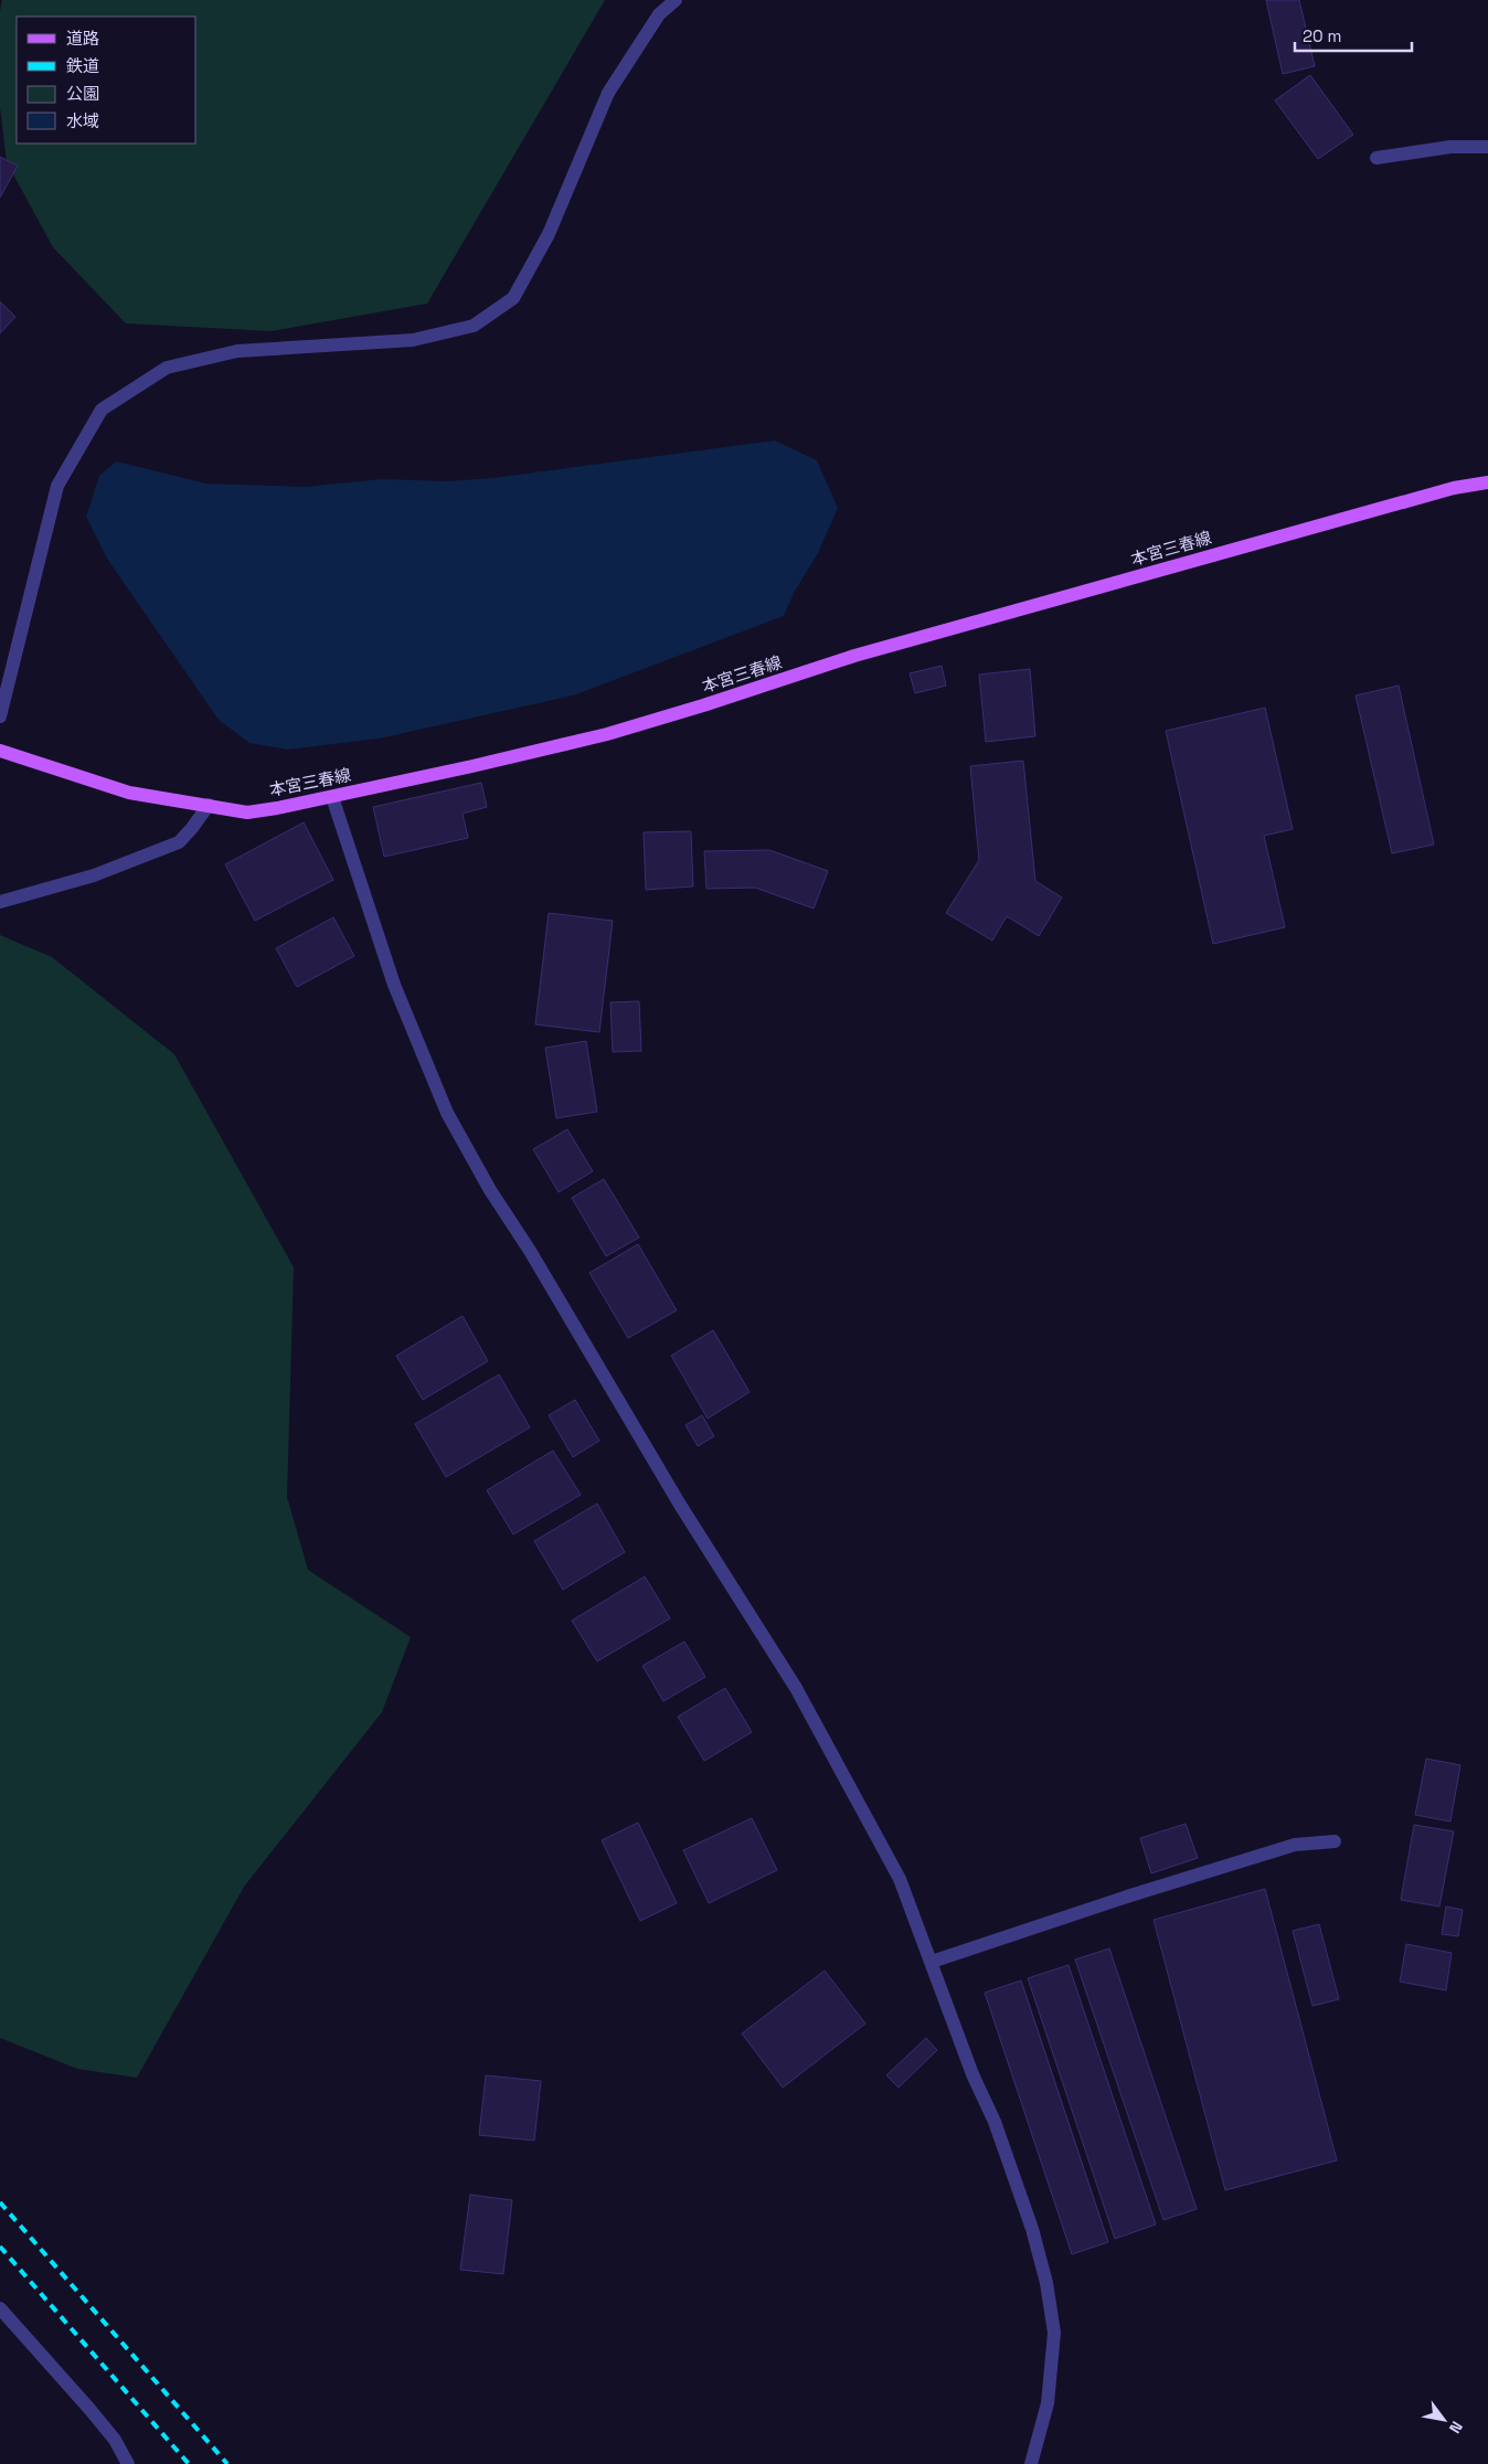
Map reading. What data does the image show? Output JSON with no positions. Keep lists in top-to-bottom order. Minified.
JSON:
{"streets":{"main road":["本宮三春線"]},"legend":["道路","鉄道","公園","水域"],"scale_bar":"20 m","north":"bottom right"}
